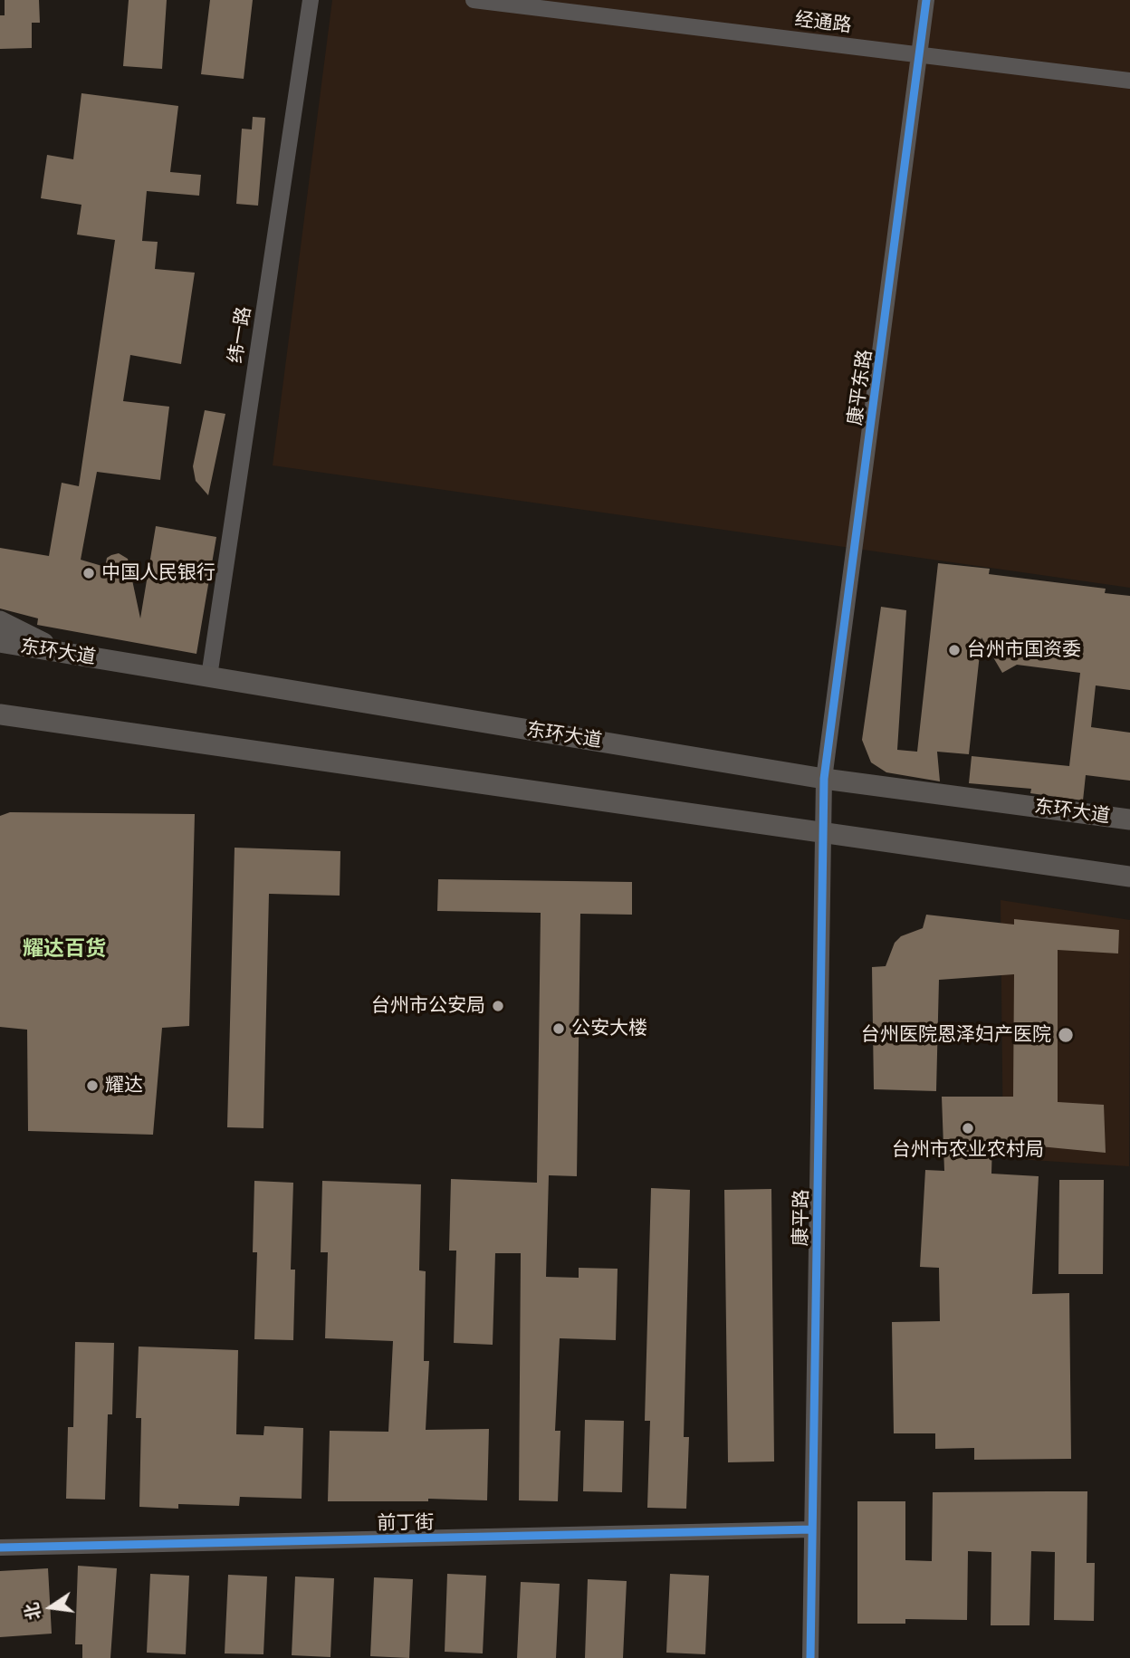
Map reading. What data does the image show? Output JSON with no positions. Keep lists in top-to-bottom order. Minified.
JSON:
{"streets":{"main road":["东环大道"],"street":["经通路","纬一路","康平东路","康平路","前丁街"]},"crossings":[["经通路","康平东路"],["纬一路","东环大道"],["康平东路","东环大道"],["康平东路","康平路"],["东环大道","康平路"],["康平路","前丁街"]],"districts":["耀达百货"],"places":["中国人民银行","台州市国资委","台州市公安局","公安大楼","台州医院恩泽妇产医院","耀达","台州市农业农村局"],"north":"left"}
